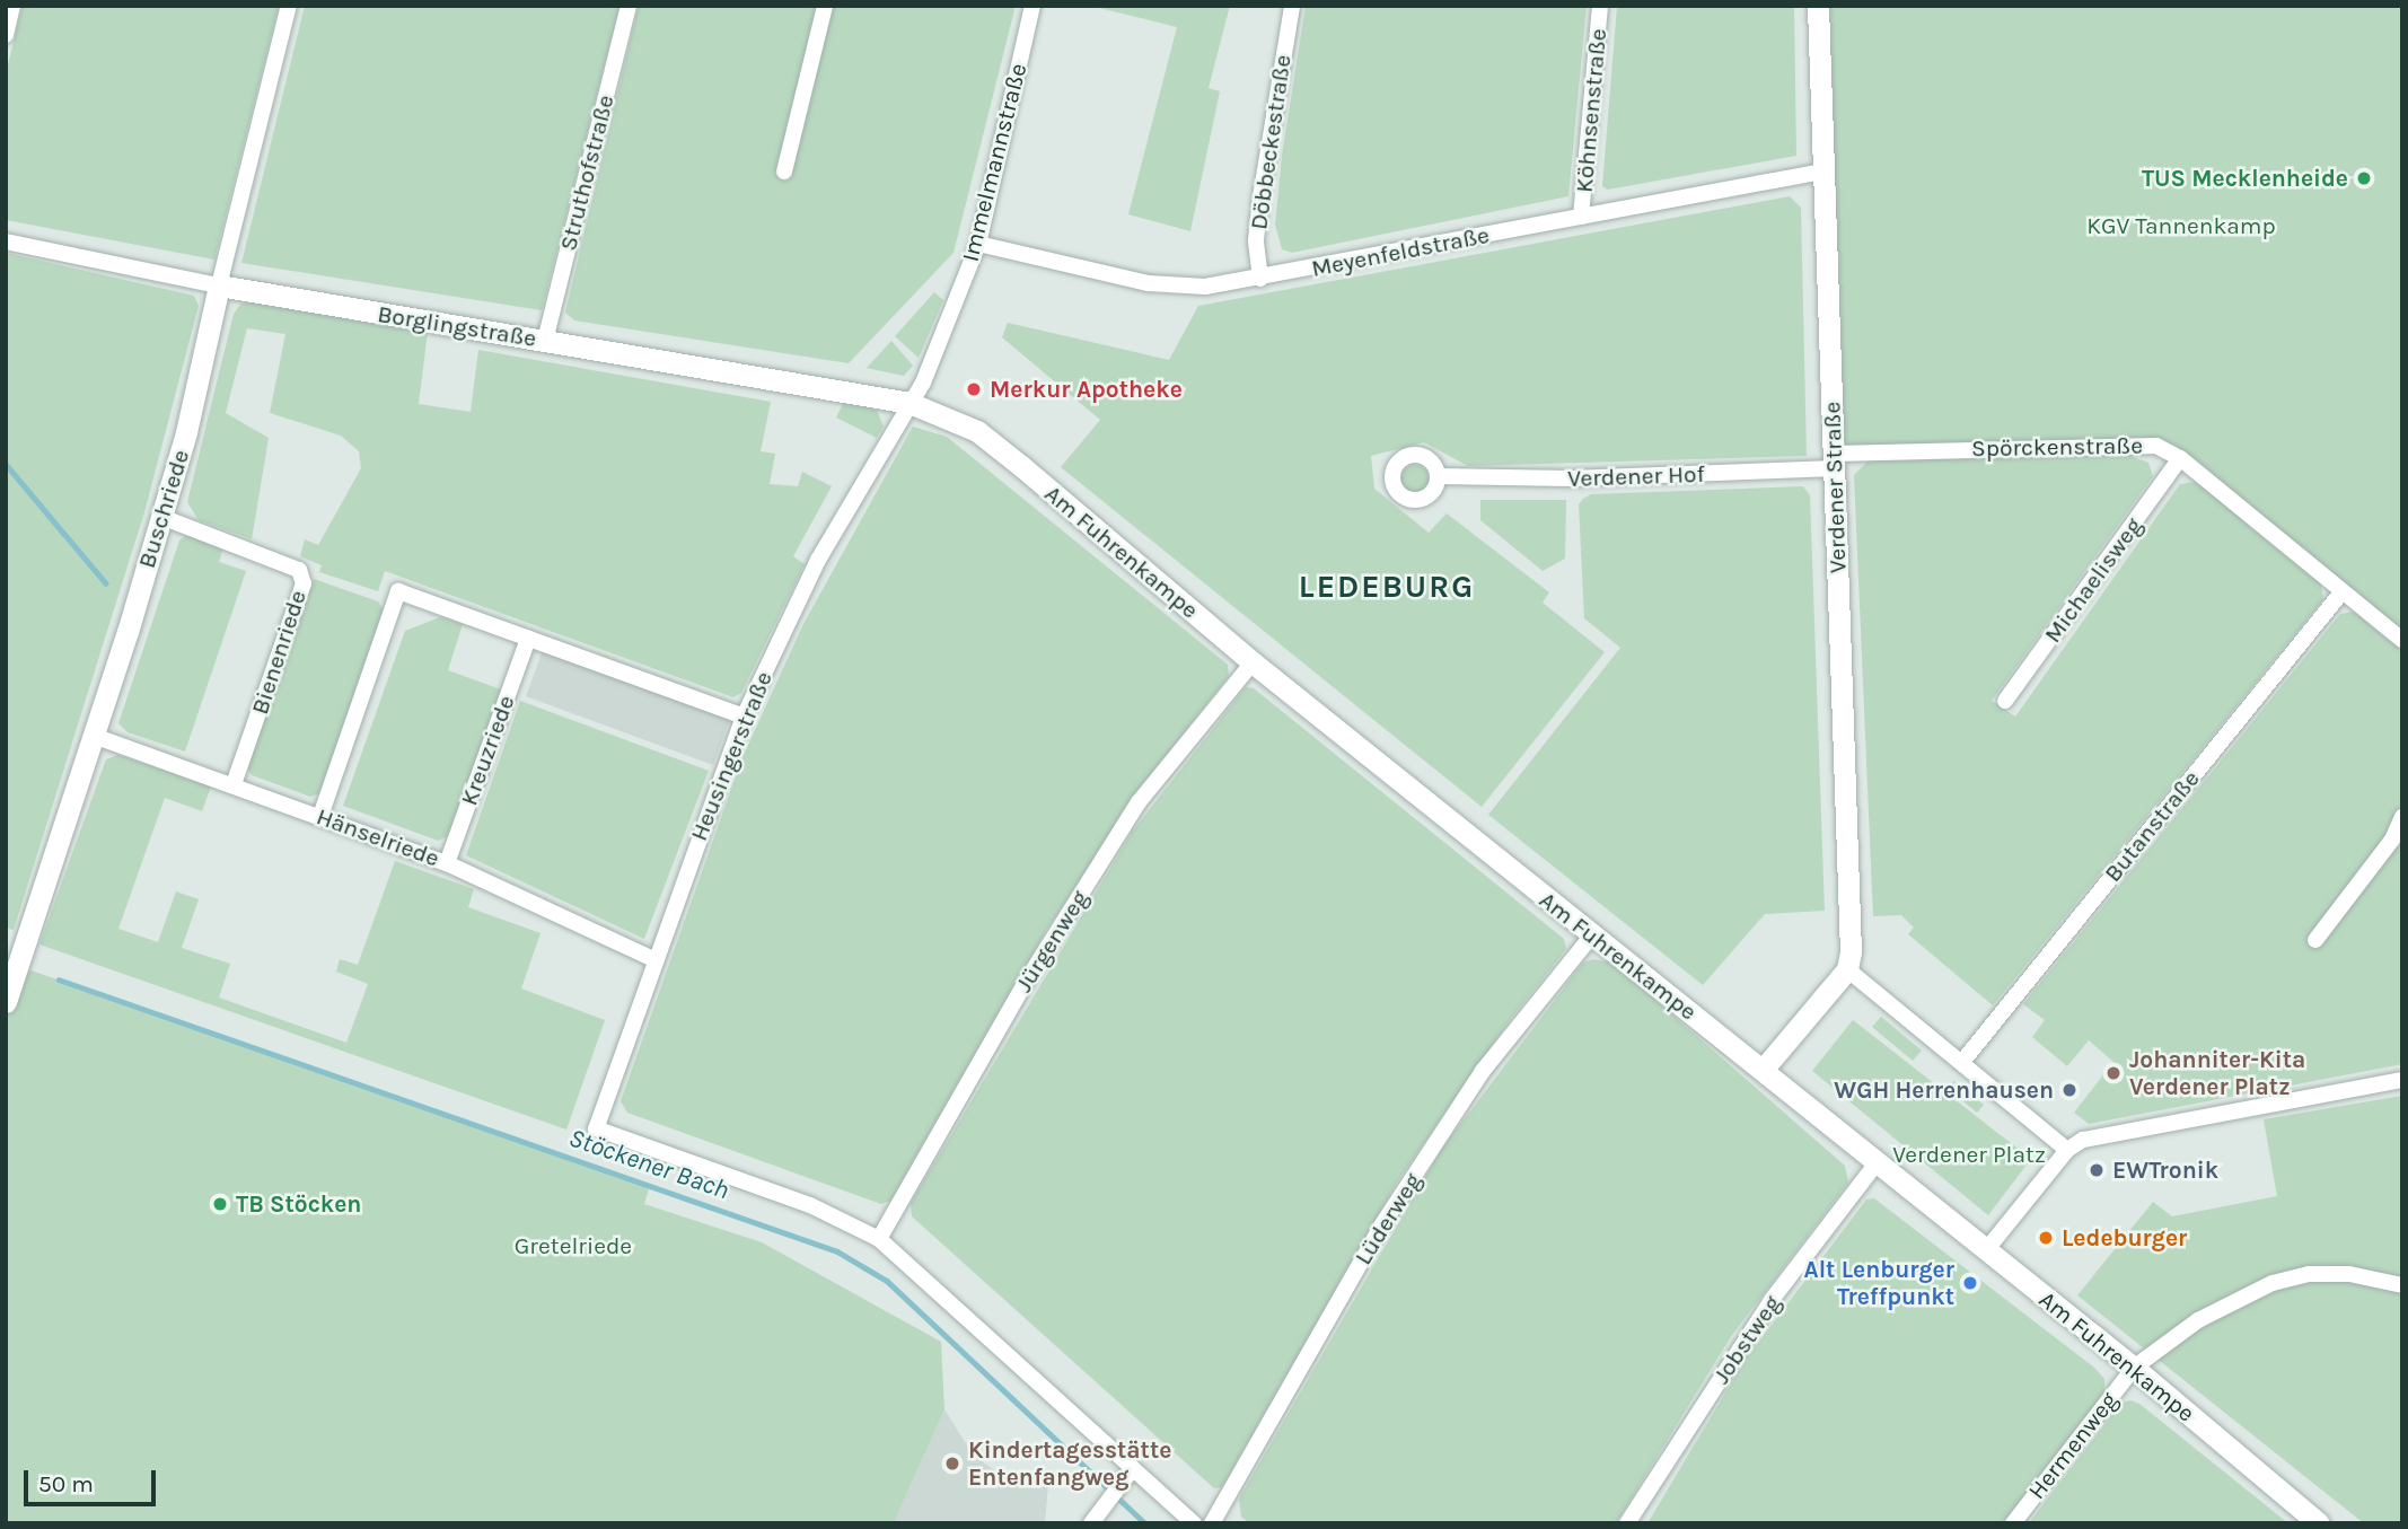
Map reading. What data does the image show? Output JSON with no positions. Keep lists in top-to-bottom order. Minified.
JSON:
{"streets":{"street":["Köhnsenstraße","Döbbeckestraße","Immelmannstraße","Struthofstraße","Meyenfeldstraße","Borglingstraße","Spörckenstraße","Verdener Hof","Verdener Straße","Buschriede","Am Fuhrenkampe","Michaelisweg","Bienenriede","Kreuzriede","Heusingerstraße","Butanstraße","Hänselriede","Jürgenweg","Lüderweg","Jobstweg","Hermenweg"]},"crossings":[["Köhnsenstraße","Meyenfeldstraße"],["Döbbeckestraße","Meyenfeldstraße"],["Immelmannstraße","Meyenfeldstraße"],["Immelmannstraße","Borglingstraße"],["Immelmannstraße","Am Fuhrenkampe"],["Immelmannstraße","Heusingerstraße"],["Struthofstraße","Borglingstraße"],["Meyenfeldstraße","Verdener Straße"],["Borglingstraße","Buschriede"],["Borglingstraße","Am Fuhrenkampe"],["Borglingstraße","Heusingerstraße"],["Spörckenstraße","Verdener Hof"],["Spörckenstraße","Verdener Straße"],["Spörckenstraße","Michaelisweg"],["Spörckenstraße","Butanstraße"],["Verdener Hof","Verdener Straße"],["Buschriede","Bienenriede"],["Buschriede","Hänselriede"],["Am Fuhrenkampe","Heusingerstraße"],["Am Fuhrenkampe","Jürgenweg"],["Am Fuhrenkampe","Lüderweg"],["Am Fuhrenkampe","Jobstweg"],["Am Fuhrenkampe","Hermenweg"],["Bienenriede","Hänselriede"],["Kreuzriede","Hänselriede"],["Heusingerstraße","Hänselriede"],["Heusingerstraße","Jürgenweg"]],"districts":["LEDEBURG"],"water":["Stöckener Bach"],"parks":["KGV Tannenkamp","Verdener Platz","Gretelriede"],"places":["TUS Mecklenheide","Merkur Apotheke","Johanniter-Kita Verdener Platz","WGH Herrenhausen","EWTronik","TB Stöcken","Ledeburger","Alt Lenburger Treffpunkt","Kindertagesstätte Entenfangweg"],"scale_bar":"50 m"}
